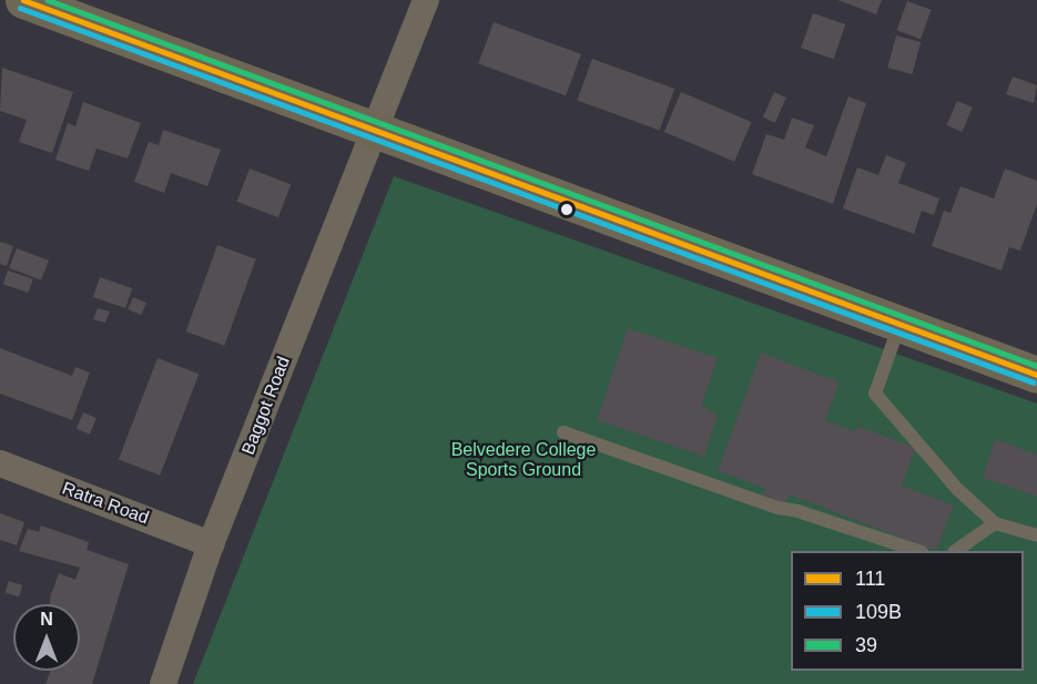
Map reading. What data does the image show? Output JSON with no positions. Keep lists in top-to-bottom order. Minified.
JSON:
{"streets":{"street":["Baggot Road","Ratra Road"]},"crossings":[["Baggot Road","Ratra Road"]],"parks":["Belvedere College Sports Ground"],"lines":["transit line 111","transit line 39","transit line 109B"],"legend":["111","109B","39"],"north":"top"}
